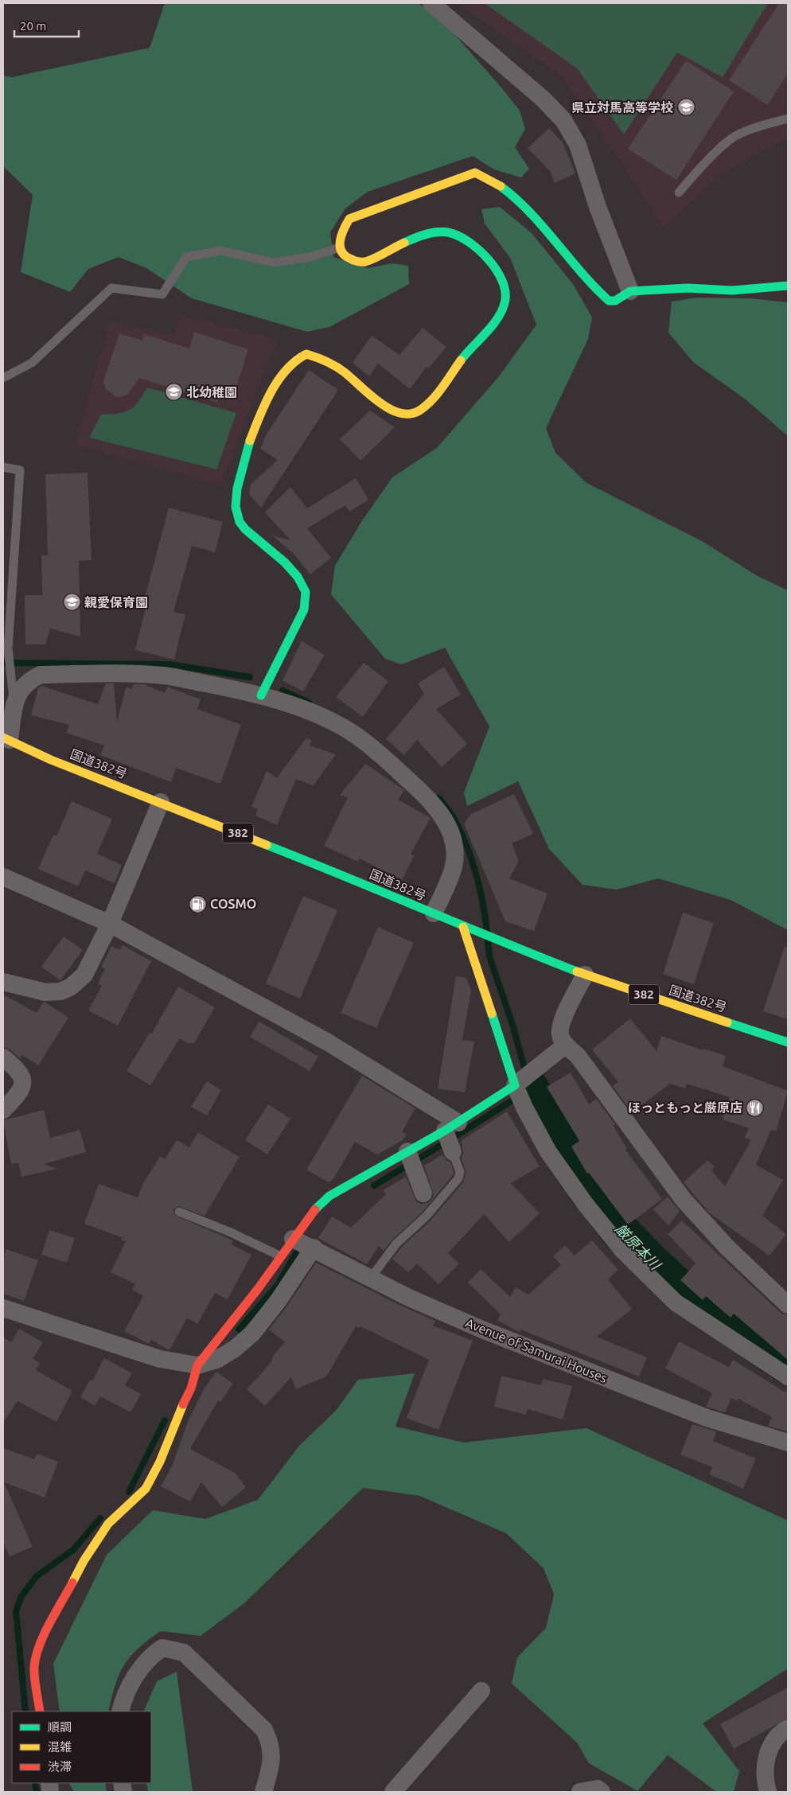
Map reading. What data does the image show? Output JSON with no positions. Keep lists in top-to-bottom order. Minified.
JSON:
{"streets":{"main road":["国道382号","382"],"street":["Avenue of Samurai Houses"]},"water":["厳原本川"],"places":{"school or university":["県立対馬高等学校","北幼稚園","親愛保育園"],"fuel station":["COSMO"],"restaurant":["ほっともっと厳原店"]},"legend":["順調","混雑","渋滞"],"scale_bar":"20 m"}
